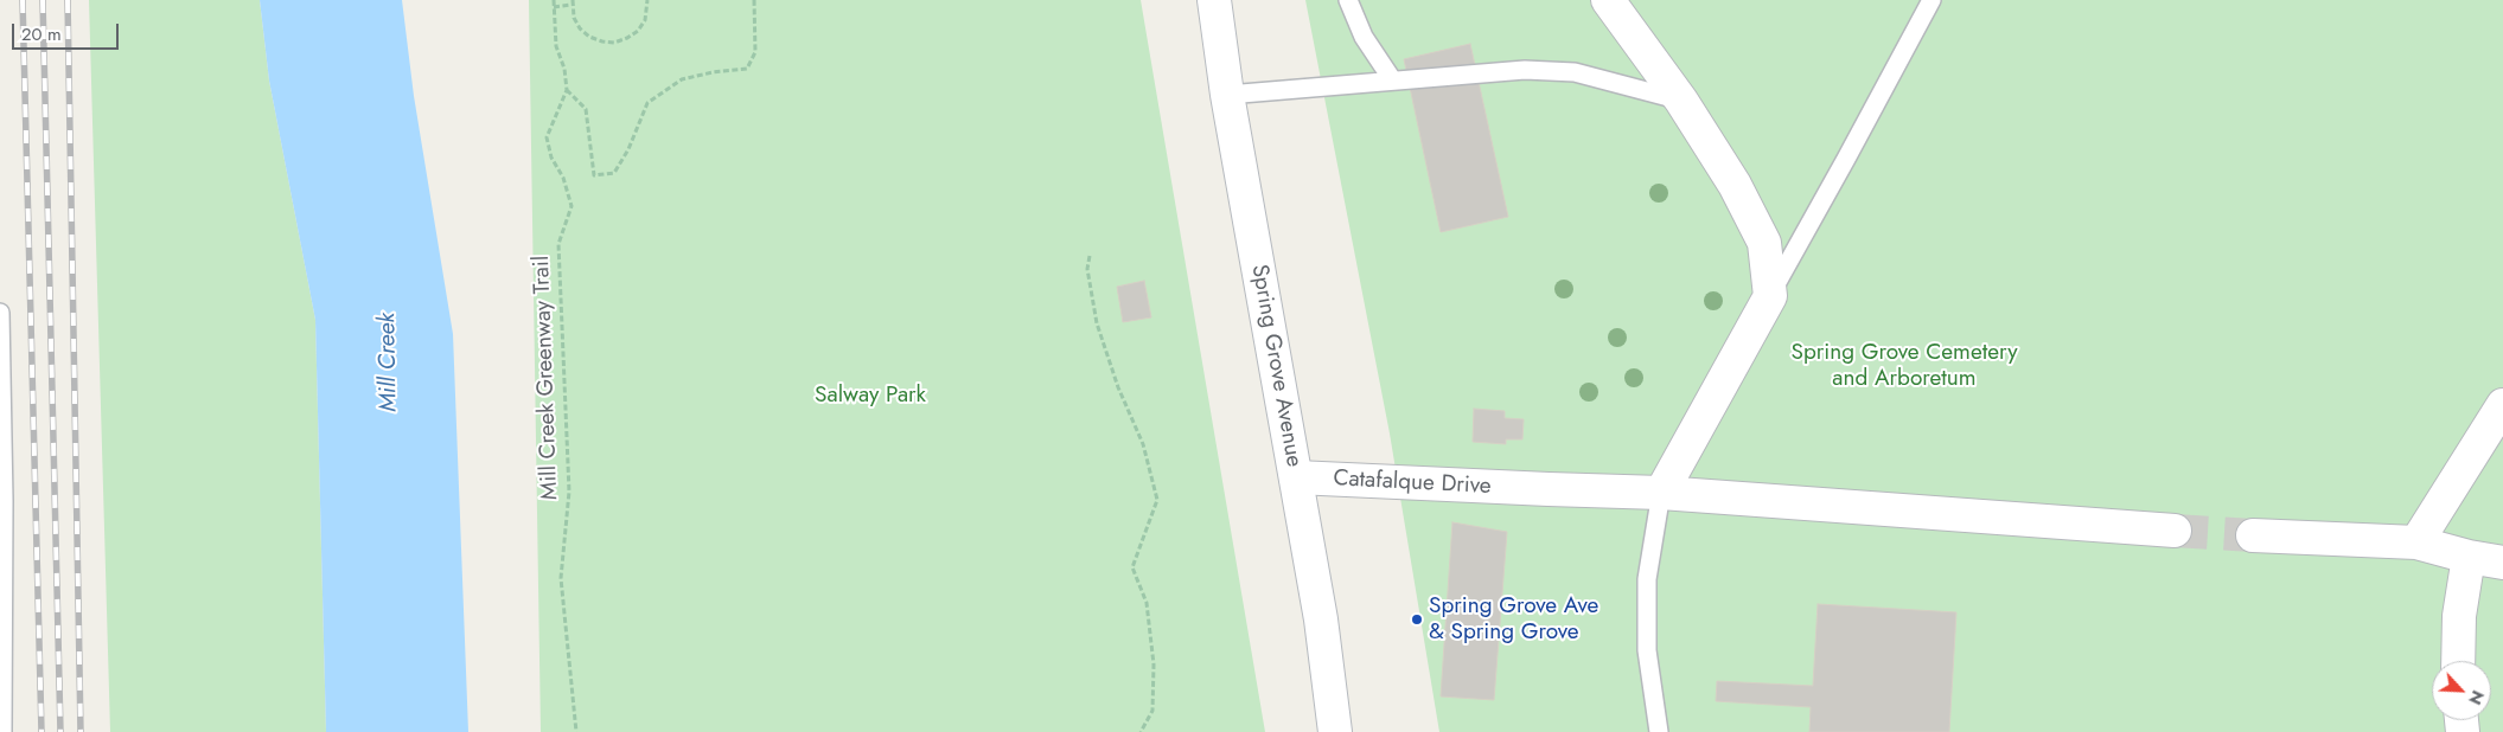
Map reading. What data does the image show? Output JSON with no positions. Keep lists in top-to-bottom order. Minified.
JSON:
{"streets":{"street":["Spring Grove Avenue","Catafalque Drive"],"path":["Mill Creek Greenway Trail"]},"crossings":[["Spring Grove Avenue","Catafalque Drive"]],"water":["Mill Creek"],"parks":["Spring Grove Cemetery and Arboretum","Salway Park"],"places":["Spring Grove Ave & Spring Grove"],"scale_bar":"20 m","north":"bottom right"}
